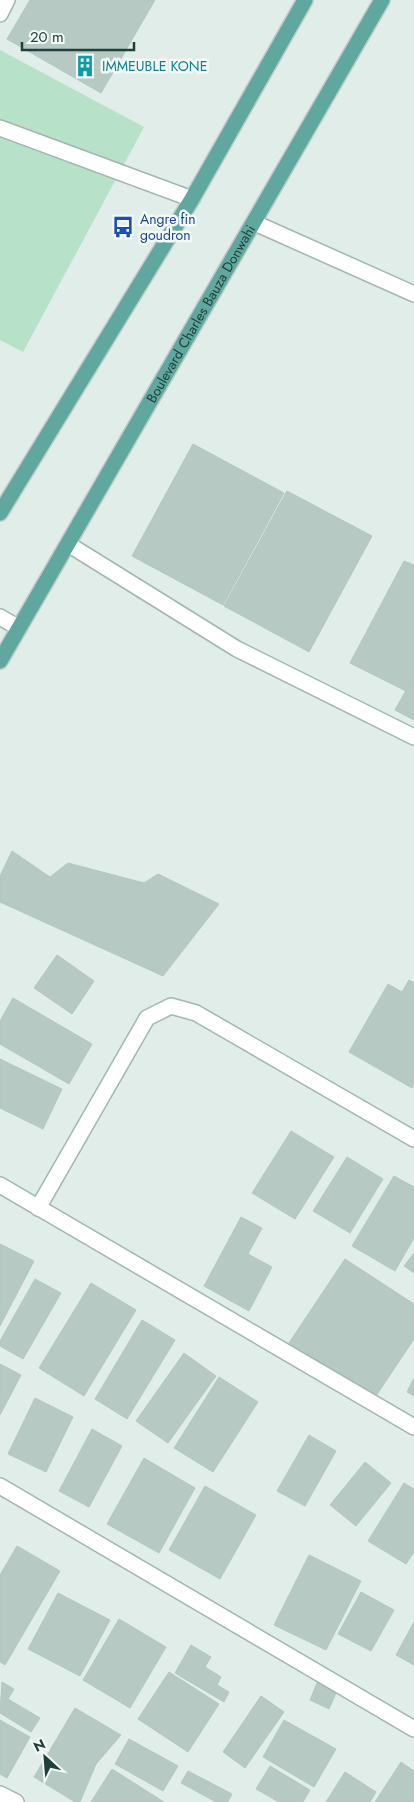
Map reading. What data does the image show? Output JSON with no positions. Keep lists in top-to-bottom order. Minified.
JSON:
{"streets":{"main road":["Boulevard Charles Bauza Donwahi"]},"places":{"building":["IMMEUBLE KONE"],"bus stop":["Angre fin goudron"]},"scale_bar":"20 m","north":"top left"}
